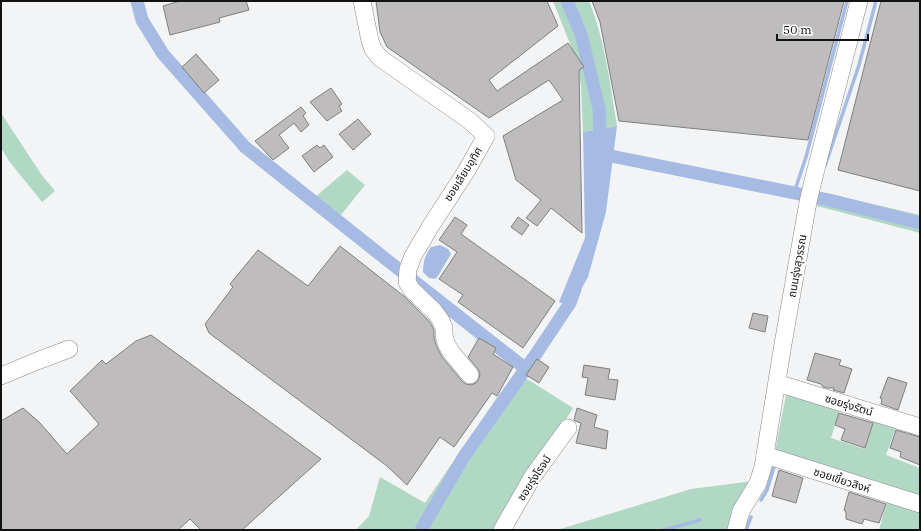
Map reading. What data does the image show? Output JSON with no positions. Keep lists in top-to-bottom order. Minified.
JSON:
{"streets":{"street":["ซอยเลียบอุทิศ","ถนนรุ่งสุวรรณ","ซอยรุ่งรัตน์","ซอยรุ่งโรจน์","ซอยเขี้ยวสิงห์"]},"crossings":[["ถนนรุ่งสุวรรณ","ซอยรุ่งรัตน์"],["ถนนรุ่งสุวรรณ","ซอยเขี้ยวสิงห์"]],"scale_bar":"50 m"}
